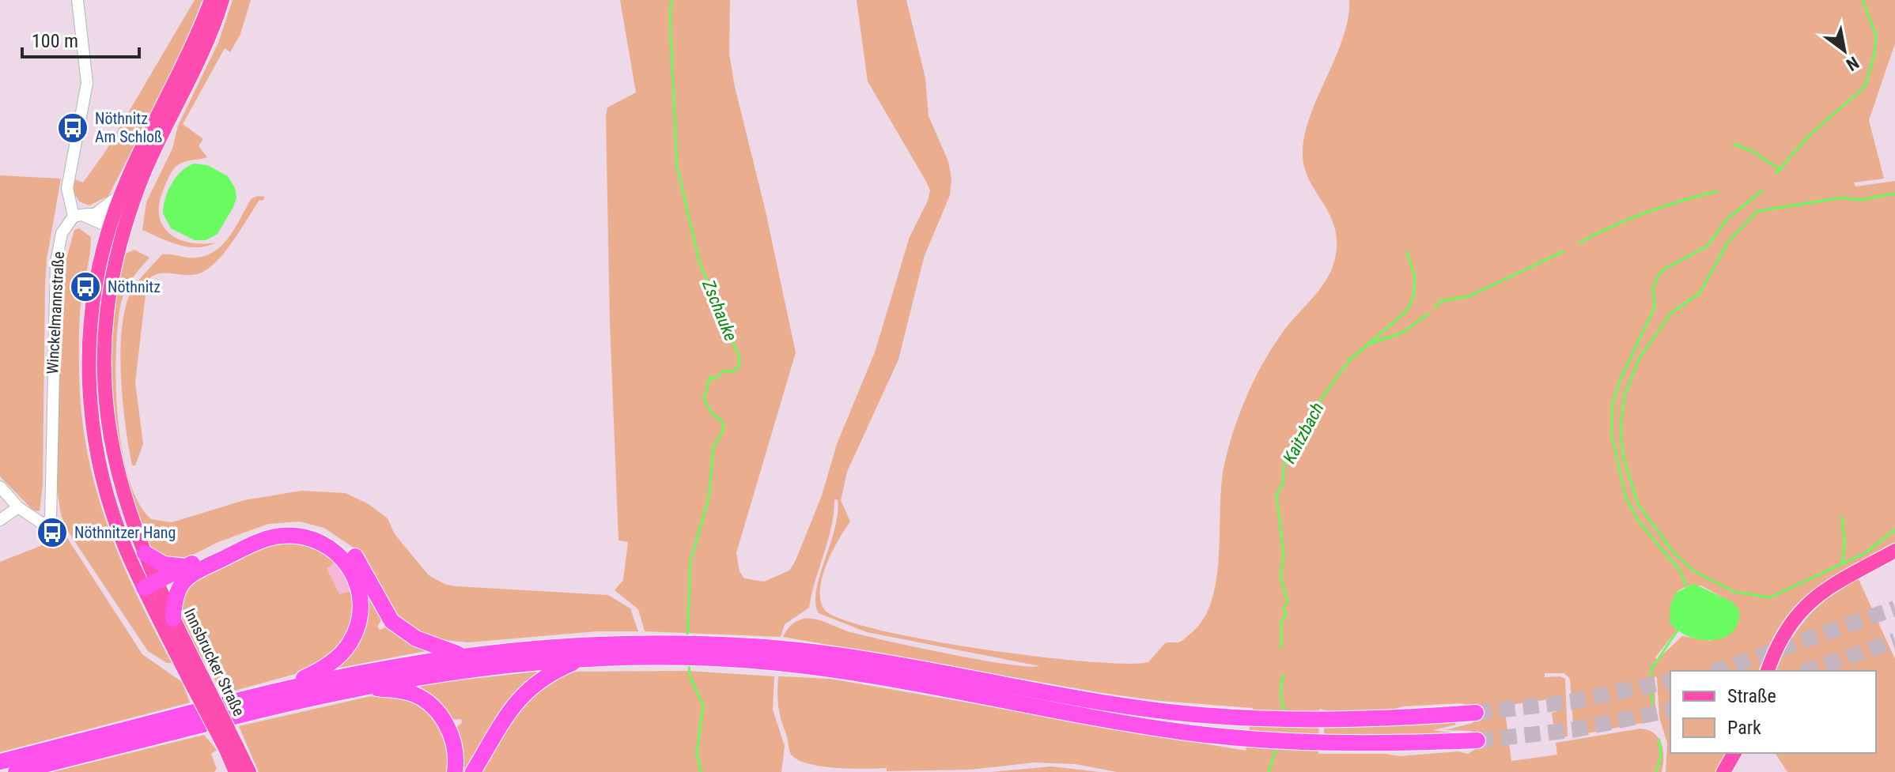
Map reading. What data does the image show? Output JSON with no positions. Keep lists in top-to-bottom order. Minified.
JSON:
{"streets":{"main road":["Innsbrucker Straße"],"street":["Winckelmannstraße"]},"water":["Zschauke","Kaitzbach"],"places":{"bus stop":["Nöthnitz Am Schloß","Nöthnitz","Nöthnitzer Hang"]},"legend":["Straße","Park"],"scale_bar":"100 m","north":"bottom right"}
